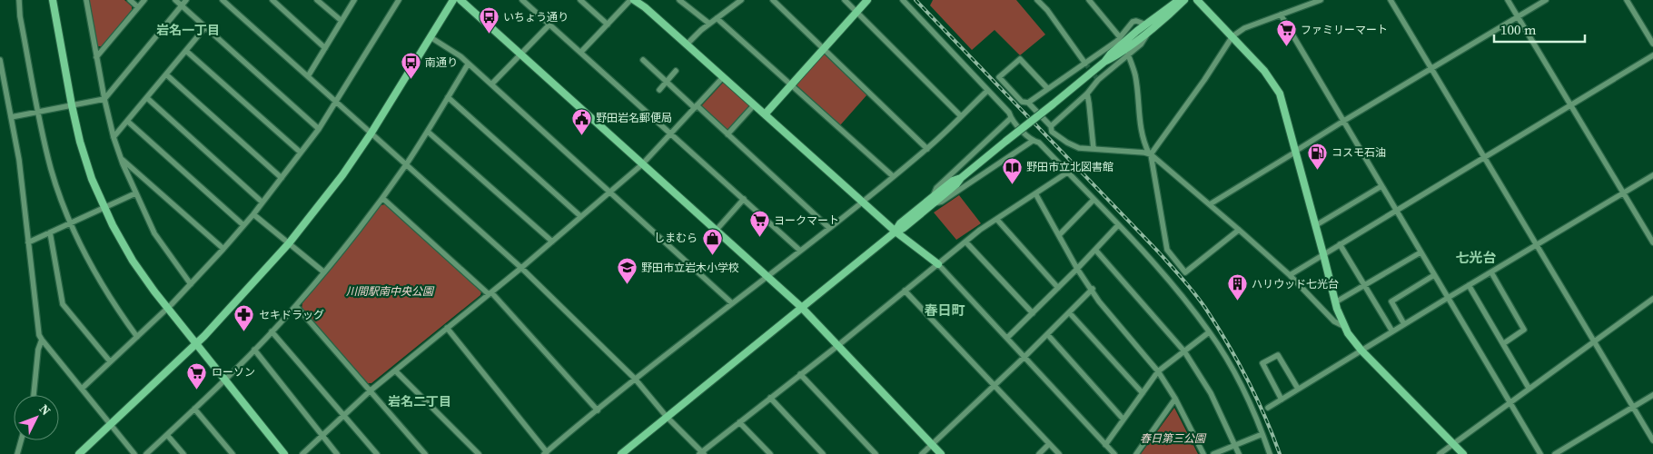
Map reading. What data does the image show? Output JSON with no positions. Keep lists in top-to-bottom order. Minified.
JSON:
{"districts":["岩名一丁目","七光台","春日町","岩名二丁目"],"parks":["川間駅南中央公園","春日第三公園"],"places":{"bus stop":["いちょう通り","南通り"],"supermarket":["ファミリーマート","ヨークマート","ローソン"],"public building":["野田岩名郵便局"],"fuel station":["コスモ石油"],"library":["野田市立北図書館"],"shop":["しまむら"],"school or university":["野田市立岩木小学校"],"building":["ハリウッド七光台"],"pharmacy":["セキドラッグ"]},"scale_bar":"100 m","north":"top right"}
